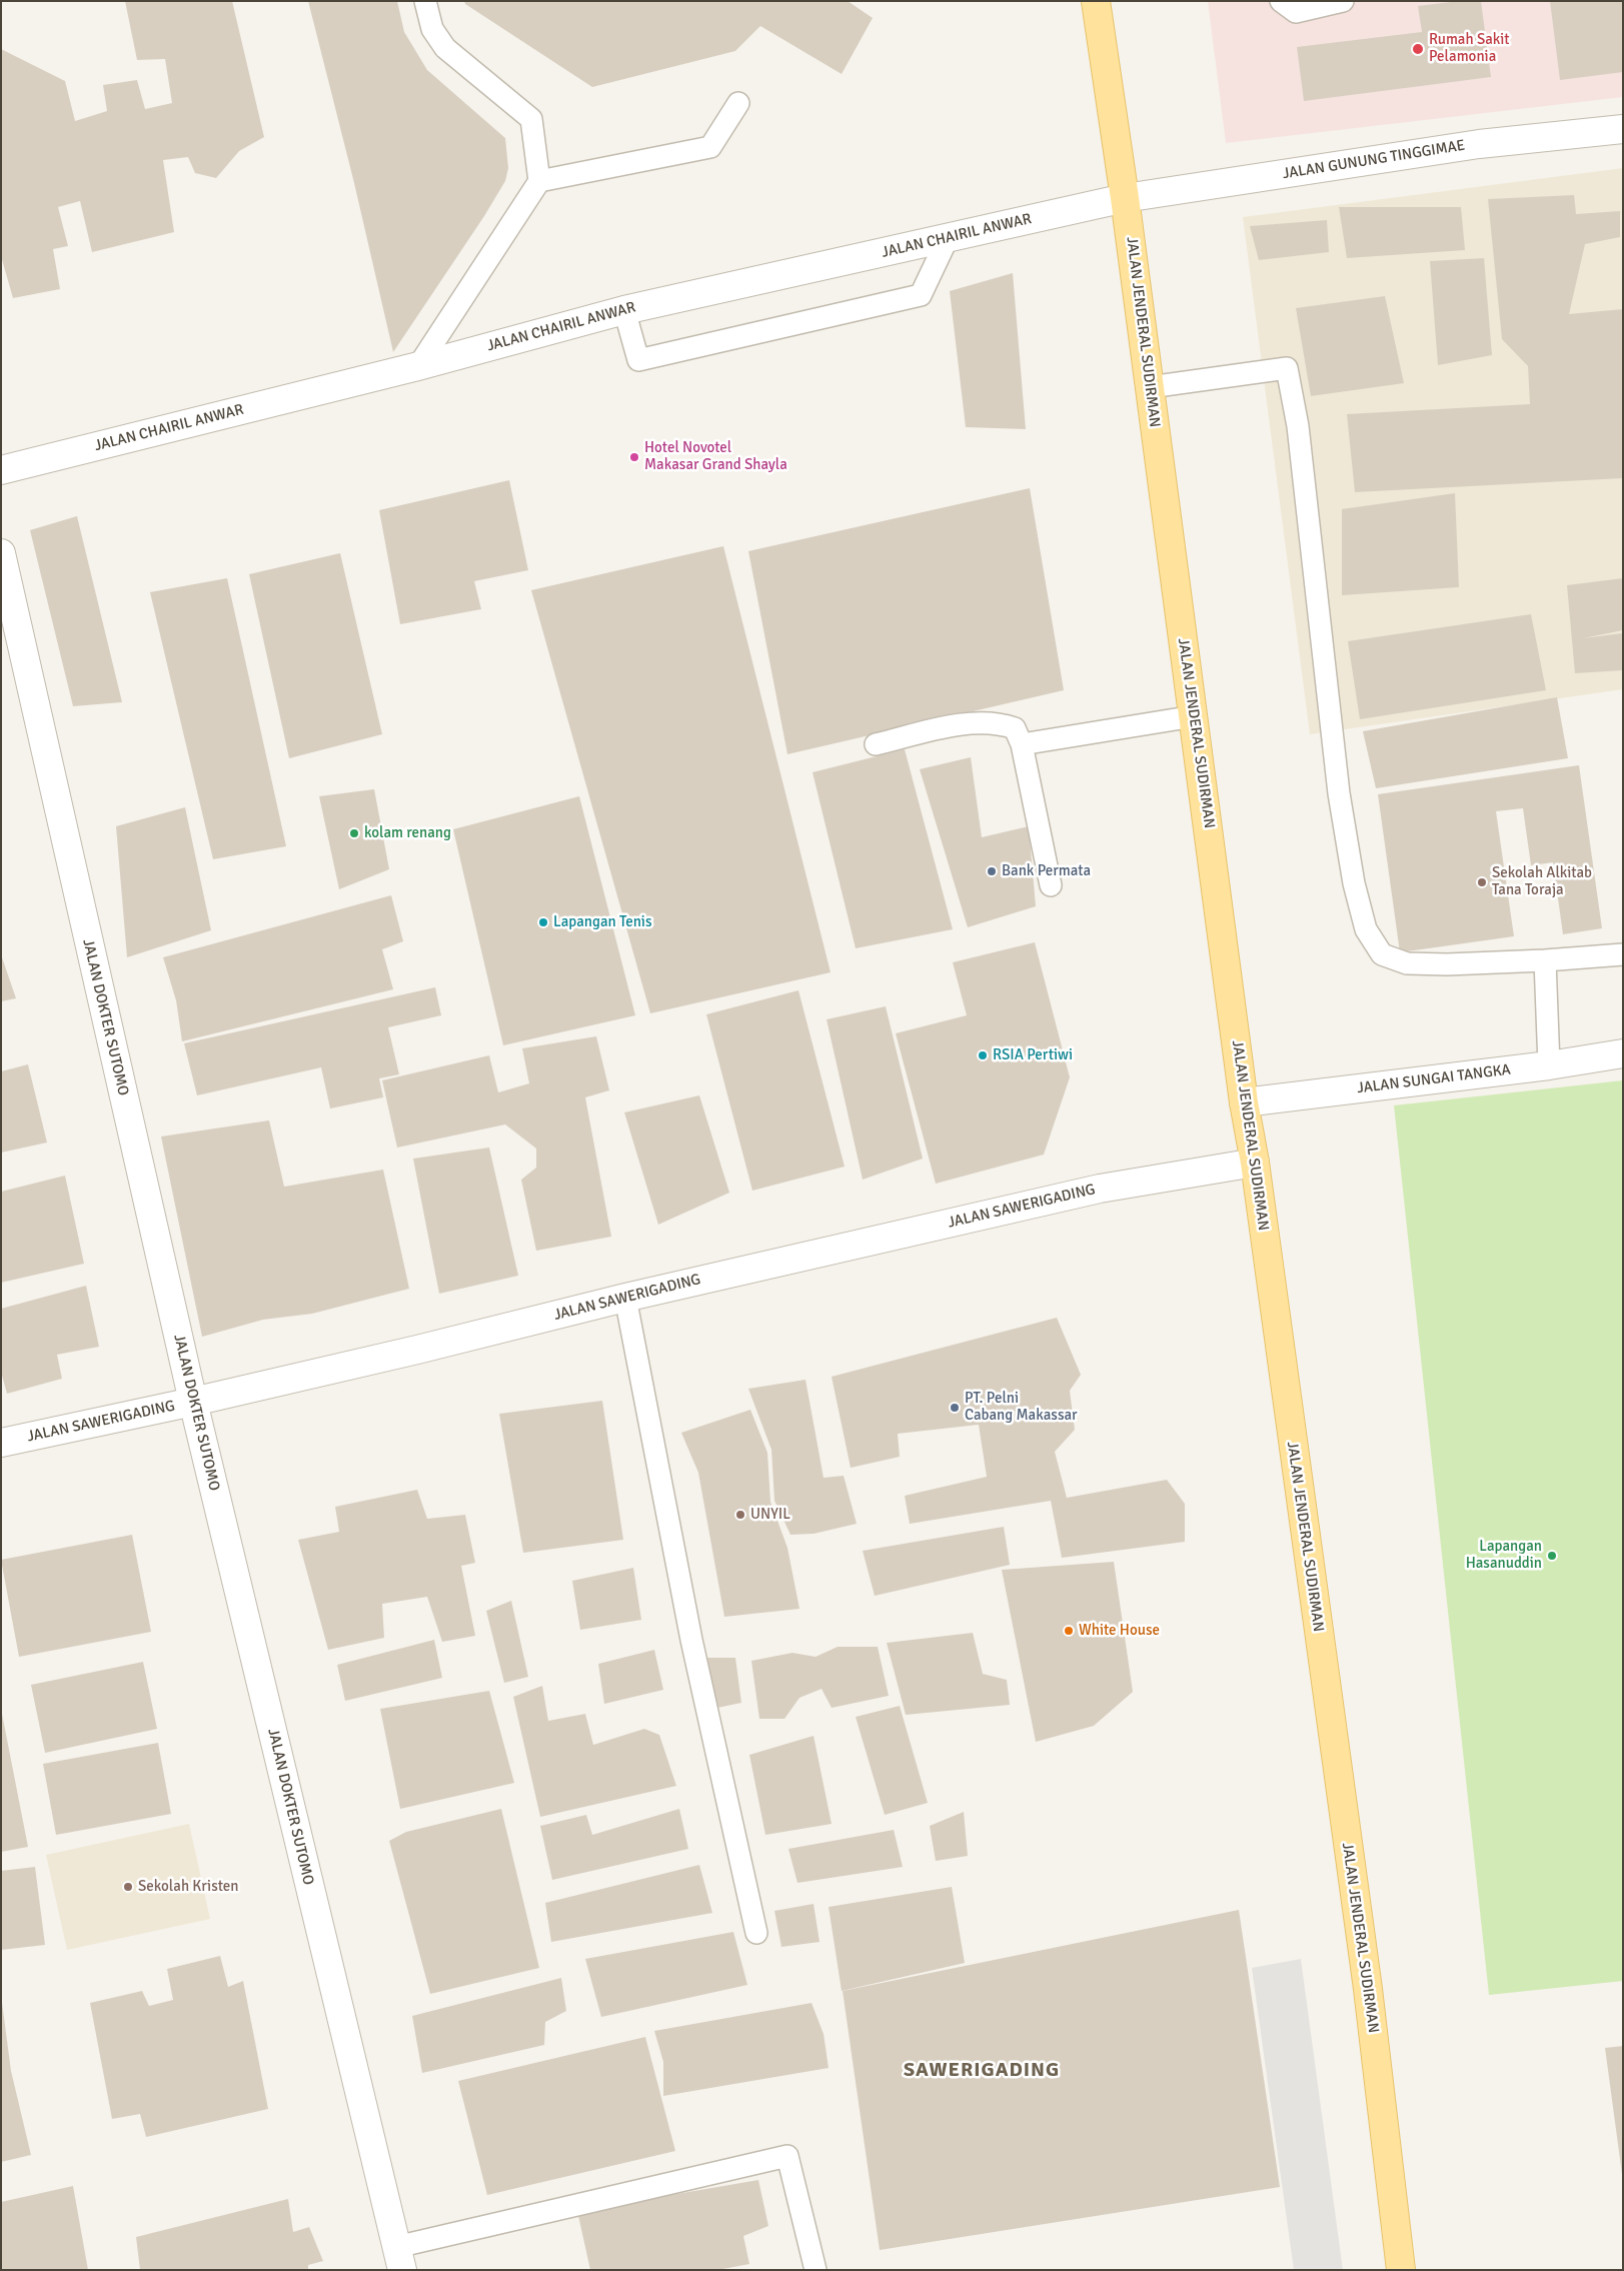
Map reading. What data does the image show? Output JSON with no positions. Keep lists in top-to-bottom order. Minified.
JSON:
{"streets":{"main road":["JALAN JENDERAL SUDIRMAN"],"street":["JALAN GUNUNG TINGGIMAE","JALAN CHAIRIL ANWAR","JALAN DOKTER SUTOMO","JALAN SUNGAI TANGKA","JALAN SAWERIGADING"]},"crossings":[["JALAN GUNUNG TINGGIMAE","JALAN CHAIRIL ANWAR"],["JALAN GUNUNG TINGGIMAE","JALAN JENDERAL SUDIRMAN"],["JALAN CHAIRIL ANWAR","JALAN JENDERAL SUDIRMAN"],["JALAN JENDERAL SUDIRMAN","JALAN SUNGAI TANGKA"],["JALAN JENDERAL SUDIRMAN","JALAN SAWERIGADING"],["JALAN DOKTER SUTOMO","JALAN SAWERIGADING"]],"districts":["SAWERIGADING"],"places":["Rumah Sakit Pelamonia","Hotel Novotel Makasar Grand Shayla","kolam renang","Bank Permata","Sekolah Alkitab Tana Toraja","Lapangan Tenis","RSIA Pertiwi","PT. Pelni Cabang Makassar","UNYIL","Lapangan Hasanuddin","White House","Sekolah Kristen"]}
